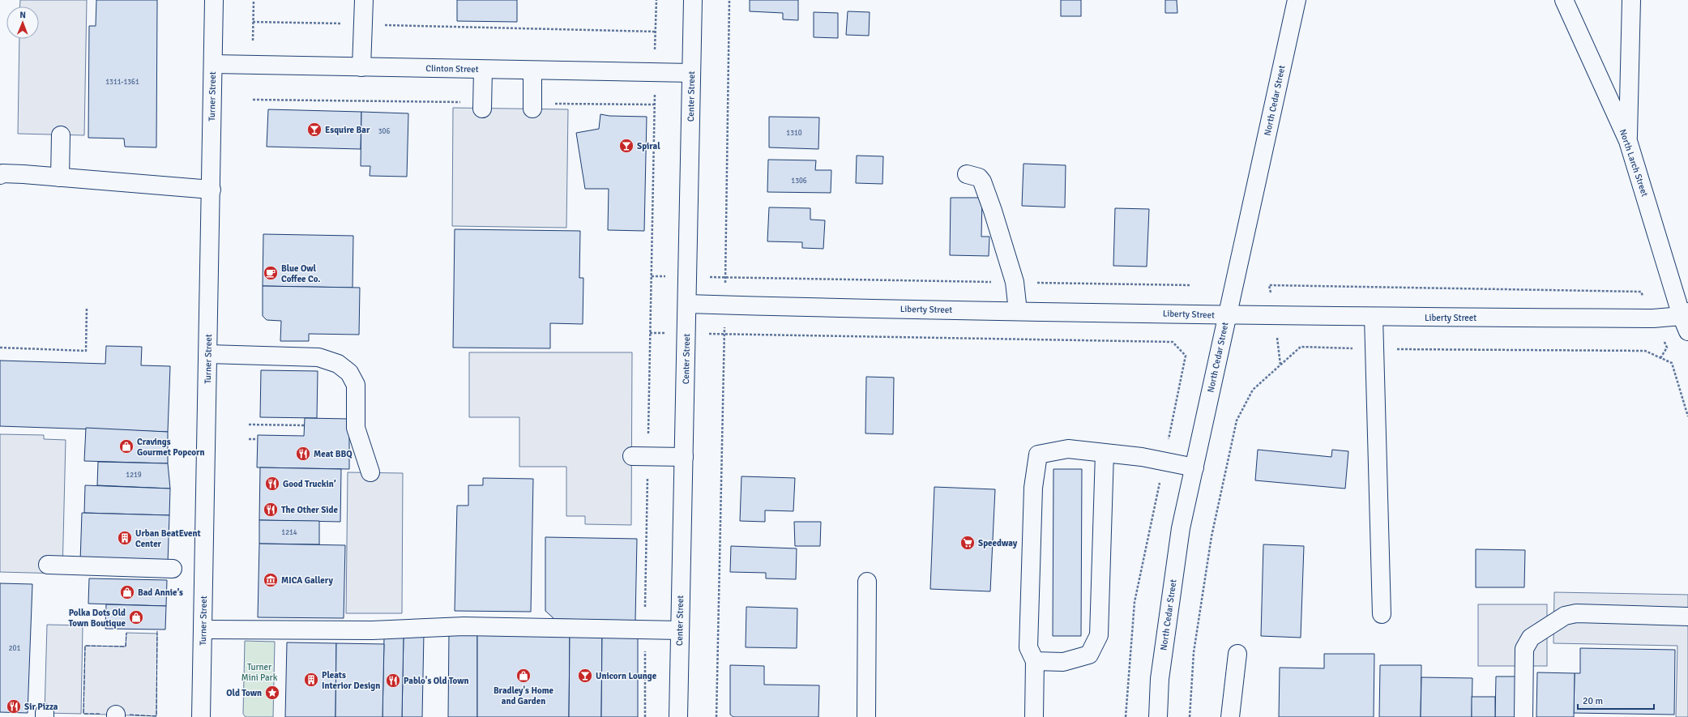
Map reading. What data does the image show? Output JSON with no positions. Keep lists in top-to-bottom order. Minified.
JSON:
{"streets":{"street":["Clinton Street","Turner Street","Center Street","North Cedar Street","North Larch Street","Liberty Street"]},"crossings":[["Clinton Street","Turner Street"],["Clinton Street","Center Street"],["Center Street","Liberty Street"],["North Cedar Street","Liberty Street"],["North Larch Street","Liberty Street"]],"parks":["Turner Mini Park"],"places":{"bar":["Esquire Bar","Spiral","Unicorn Lounge"],"cafe":["Blue Owl Coffee Co."],"shop":["Cravings Gourmet Popcorn","Bad Annie’s","Polka Dots Old Town Boutique","Bradley's Home and Garden"],"restaurant":["Meat BBQ","Good Truckin’","The Other Side","Pablo's Old Town","Sir Pizza"],"building":["Urban BeatEvent Center","Pleats Interior Design"],"supermarket":["Speedway"],"museum":["MICA Gallery"],"place":["Old Town"]},"house_numbers":["1311-1361","306","1310","1306","1219","1214","201"],"scale_bar":"20 m","north":"top"}
